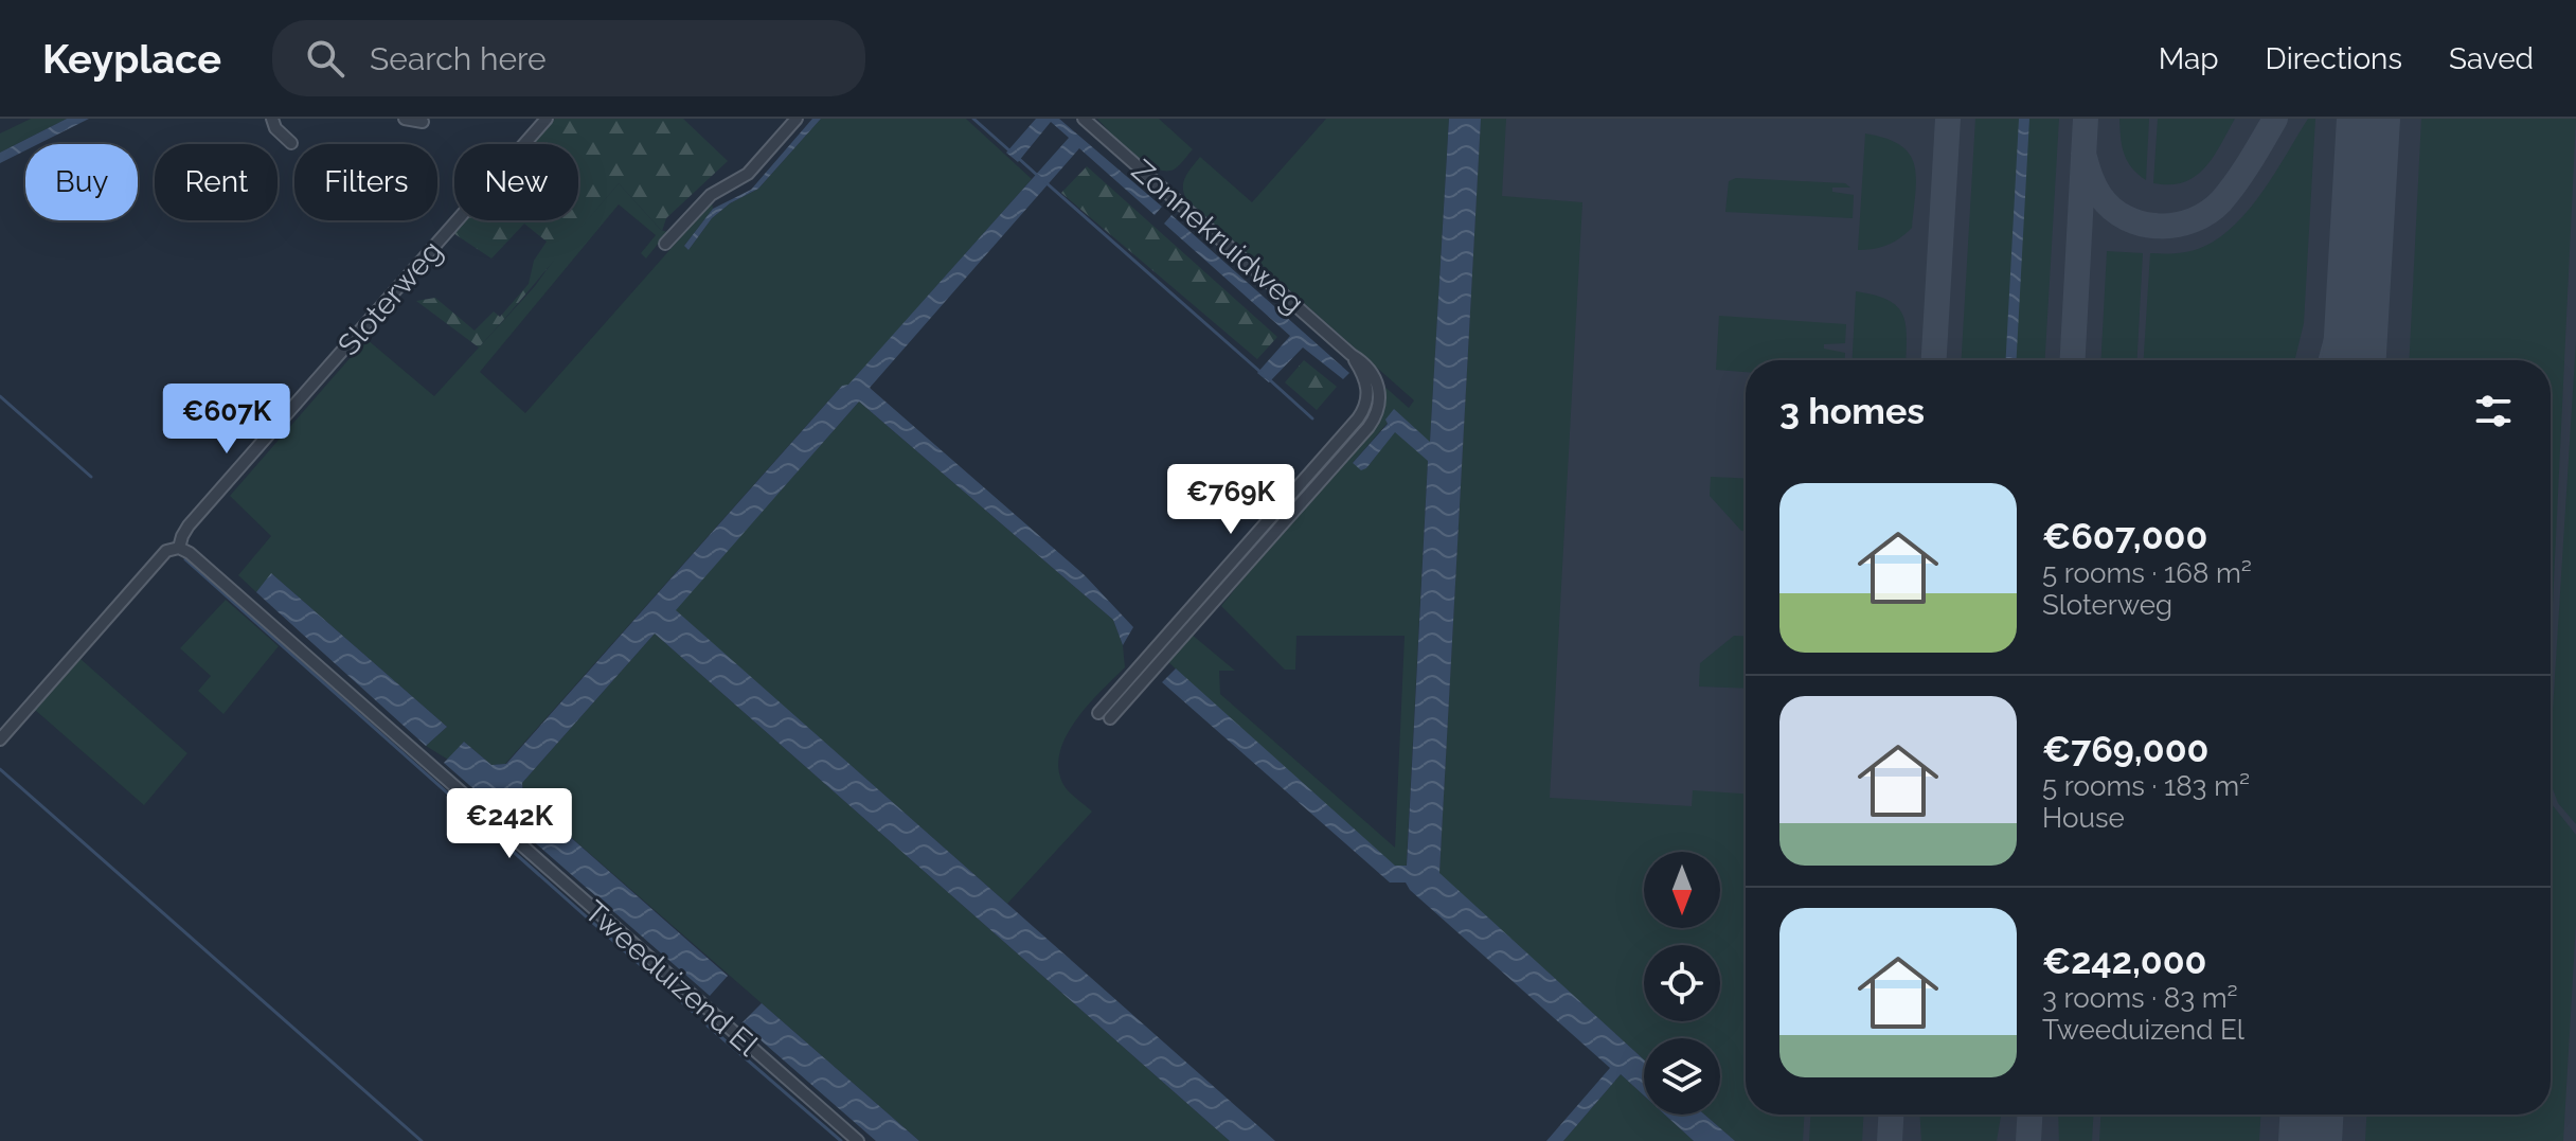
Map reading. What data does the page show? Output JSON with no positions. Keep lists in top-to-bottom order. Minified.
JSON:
{"streets":{"street":["Zonnekruidweg","Sloterweg","Tweeduizend El"]},"crossings":[["Sloterweg","Tweeduizend El"]],"north":"bottom","page":{"header":"Keyplace","search":"Search here","nav":["Map","Directions","Saved"],"chip":["Buy","Rent","Filters","New"],"heading":"3 homes","price":["€607K","€769K","€242K"],"list":[{"name":"€607,000","note":"5 rooms · 168 m² · Sloterweg"},{"name":"€769,000","note":"5 rooms · 183 m² · House"},{"name":"€242,000","note":"3 rooms · 83 m² · Tweeduizend El"}]}}
